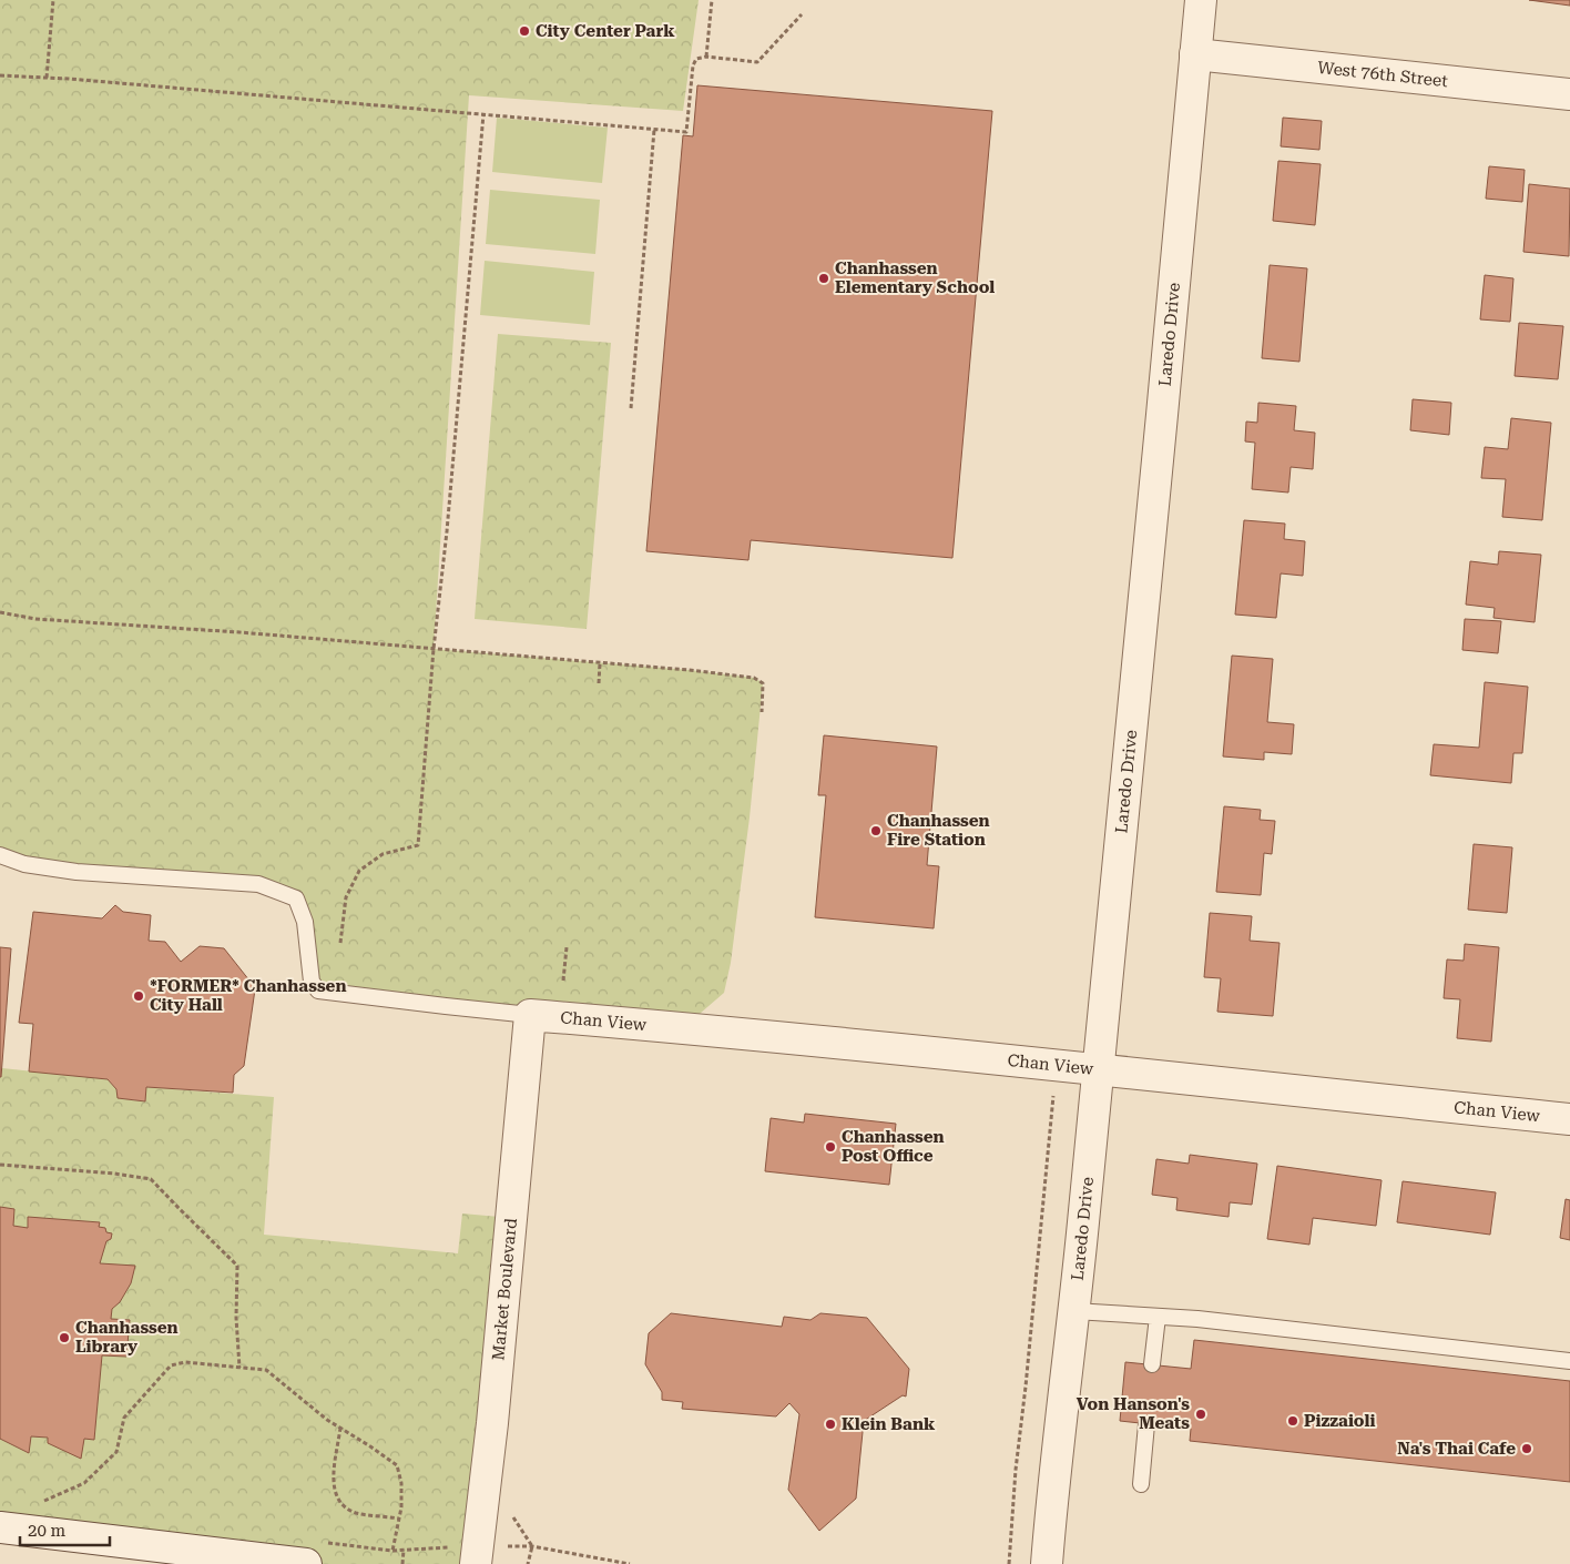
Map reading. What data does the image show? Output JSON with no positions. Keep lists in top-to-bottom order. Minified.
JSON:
{"streets":{"street":["West 76th Street","Laredo Drive","Chan View","Market Boulevard"]},"crossings":[["West 76th Street","Laredo Drive"],["Laredo Drive","Chan View"],["Chan View","Market Boulevard"]],"places":["City Center Park","Chanhassen Elementary School","Chanhassen Fire Station","*FORMER* Chanhassen City Hall","Chanhassen Post Office","Chanhassen Library","Von Hanson's Meats","Pizzaioli","Klein Bank","Na's Thai Cafe"],"scale_bar":"20 m"}
